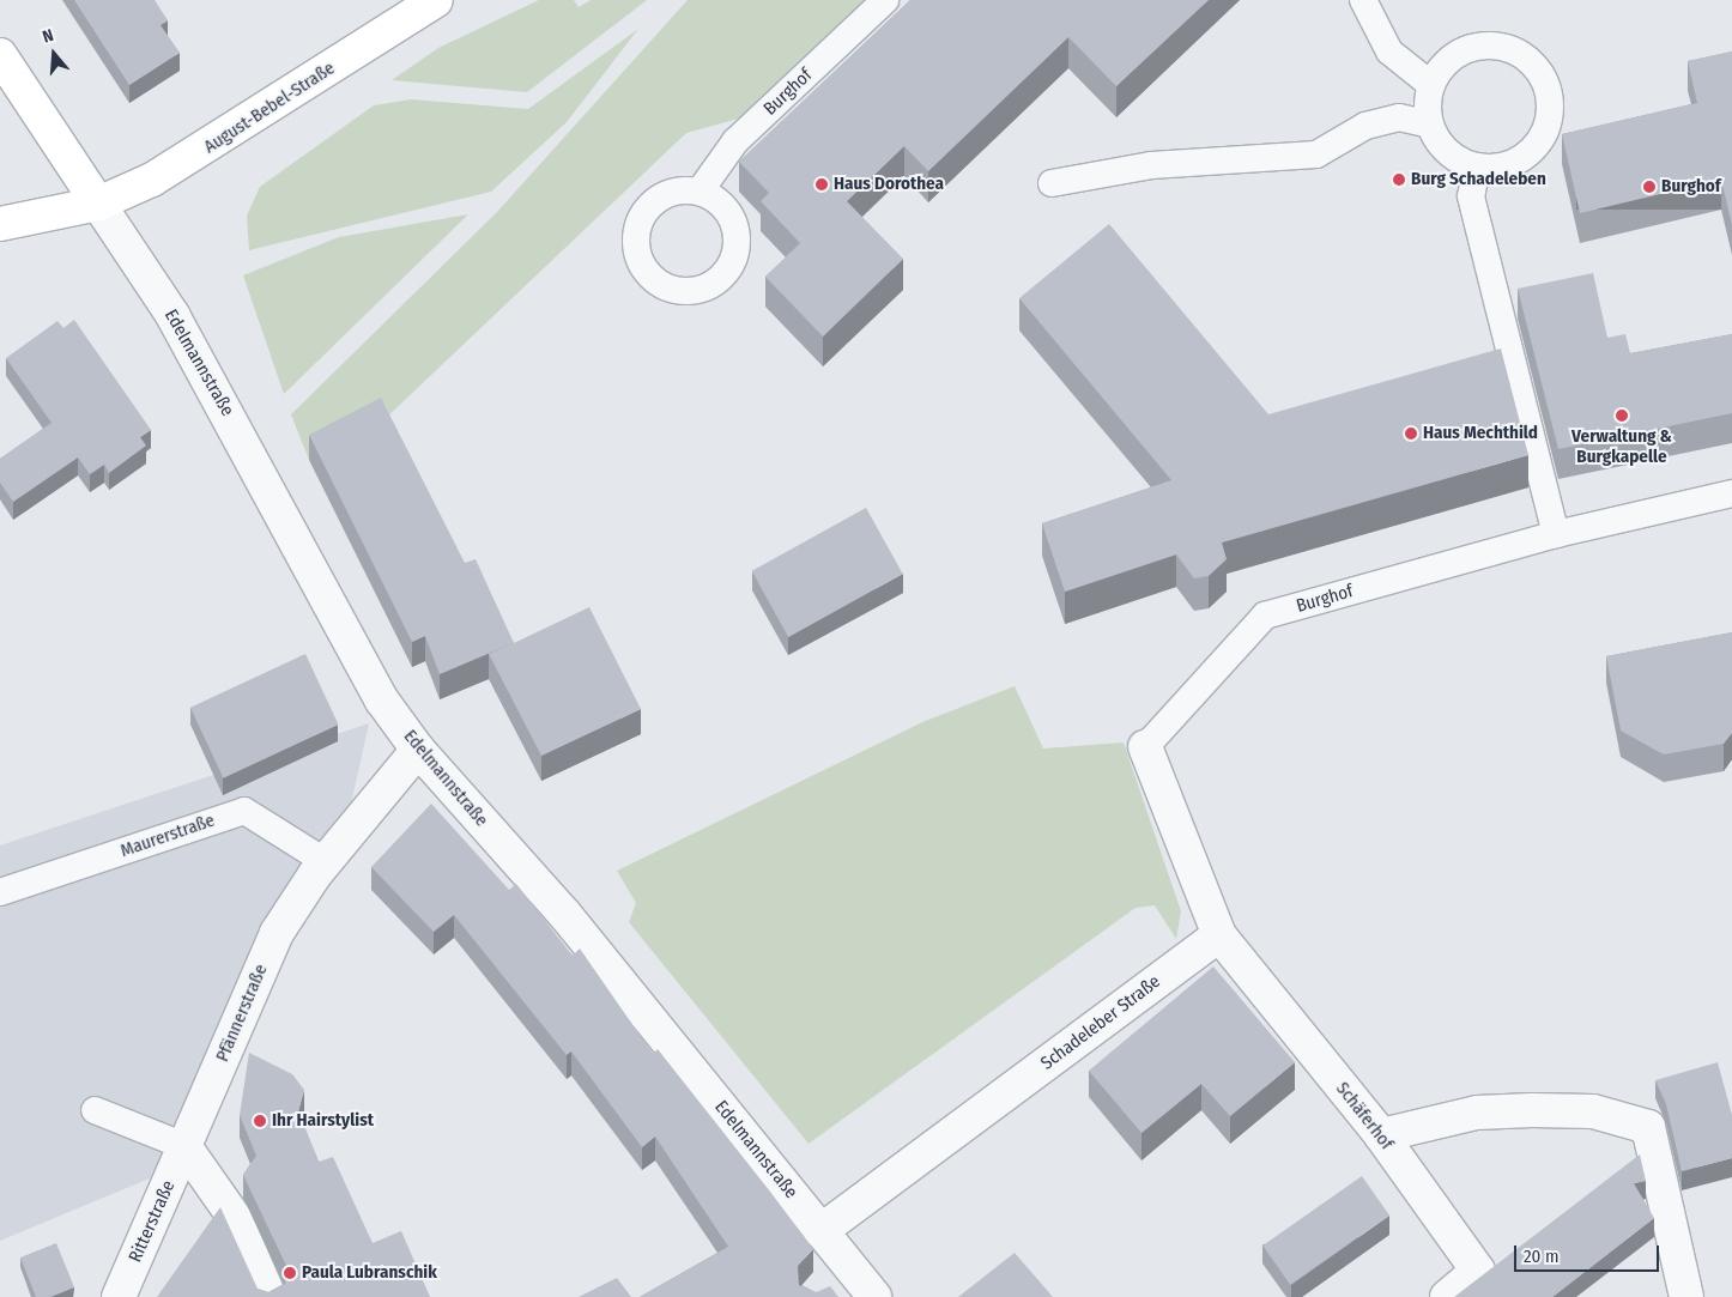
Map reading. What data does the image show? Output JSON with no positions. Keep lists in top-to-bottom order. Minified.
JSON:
{"streets":{"main road":["August-Bebel-Straße"],"street":["Edelmannstraße","Pfännerstraße","Schadeleber Straße","Schäferhof","Ritterstraße"],"lane":["Burghof","Maurerstraße"]},"crossings":[["August-Bebel-Straße","Edelmannstraße"],["Edelmannstraße","Pfännerstraße"],["Edelmannstraße","Schadeleber Straße"],["Maurerstraße","Pfännerstraße"],["Pfännerstraße","Ritterstraße"],["Schadeleber Straße","Schäferhof"]],"places":["Burg Schadeleben","Haus Dorothea","Burghof","Verwaltung & Burgkapelle","Haus Mechthild","Ihr Hairstylist","Paula Lubranschik"],"scale_bar":"20 m","north":"top"}
